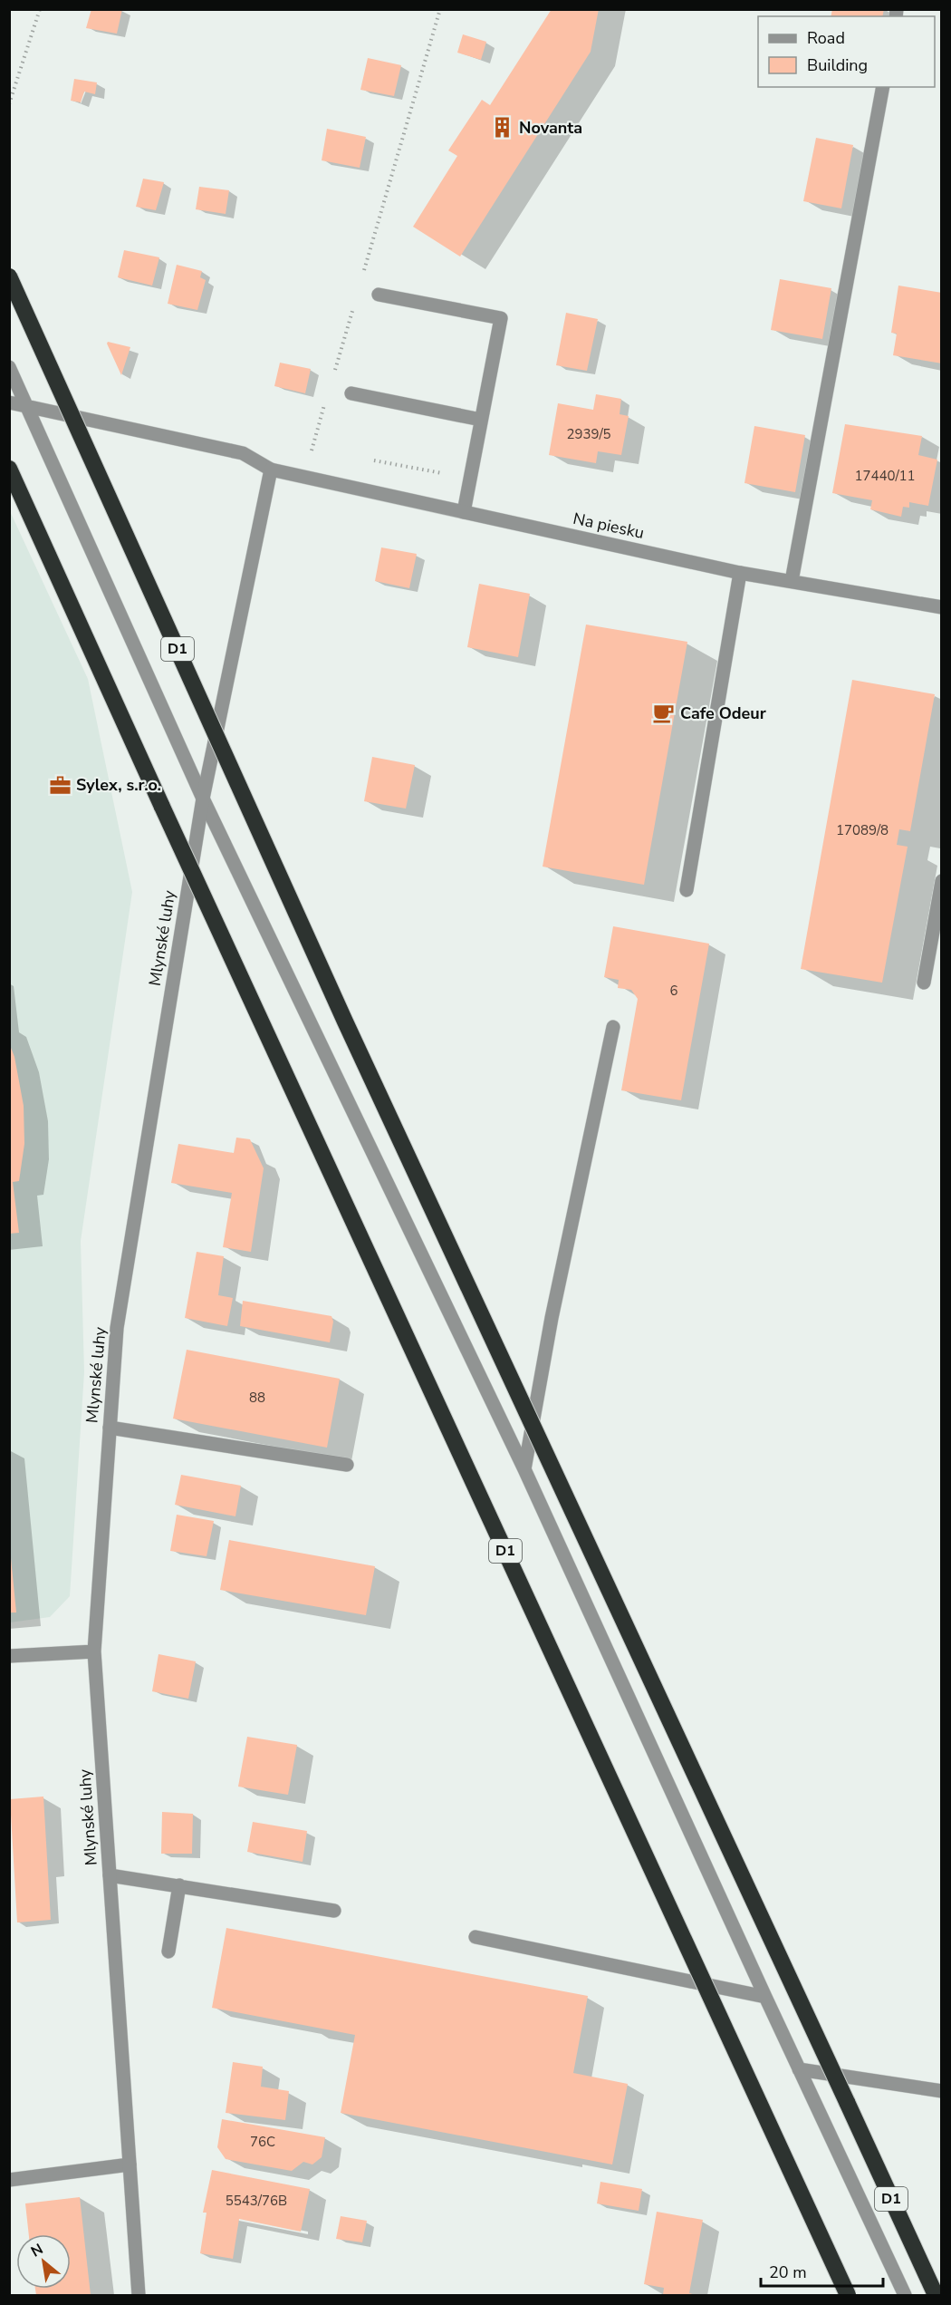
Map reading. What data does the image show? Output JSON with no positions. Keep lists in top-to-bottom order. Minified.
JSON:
{"streets":{"highway":["D1"],"street":["Na piesku","Mlynské luhy"]},"crossings":[["Na piesku","Mlynské luhy"]],"places":{"building":["Novanta"],"cafe":["Cafe Odeur"],"office":["Sylex, s.r.o."]},"house_numbers":["2939/5","17440/11","17089/8","6","88","76C","5543/76B"],"legend":["Road","Building"],"scale_bar":"20 m","north":"top left"}
